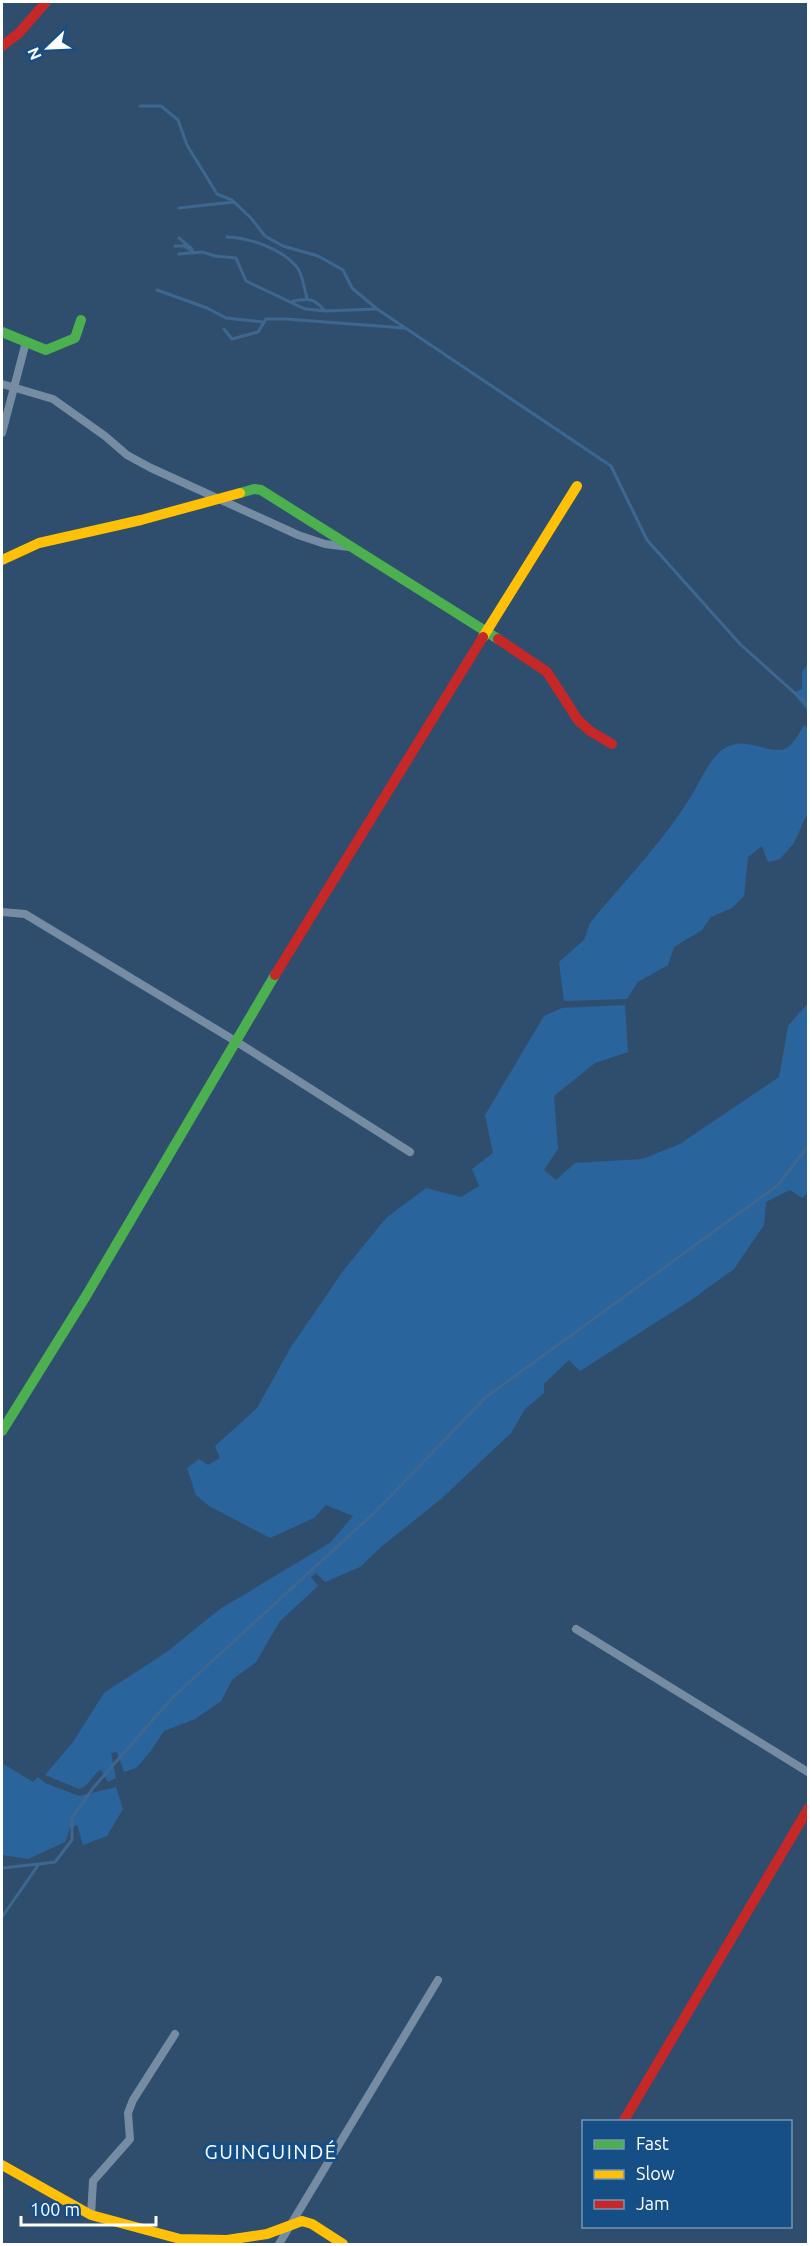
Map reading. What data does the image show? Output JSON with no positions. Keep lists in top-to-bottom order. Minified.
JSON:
{"districts":["GUINGUINDÉ"],"legend":["Fast","Slow","Jam"],"scale_bar":"100 m","north":"bottom left"}
